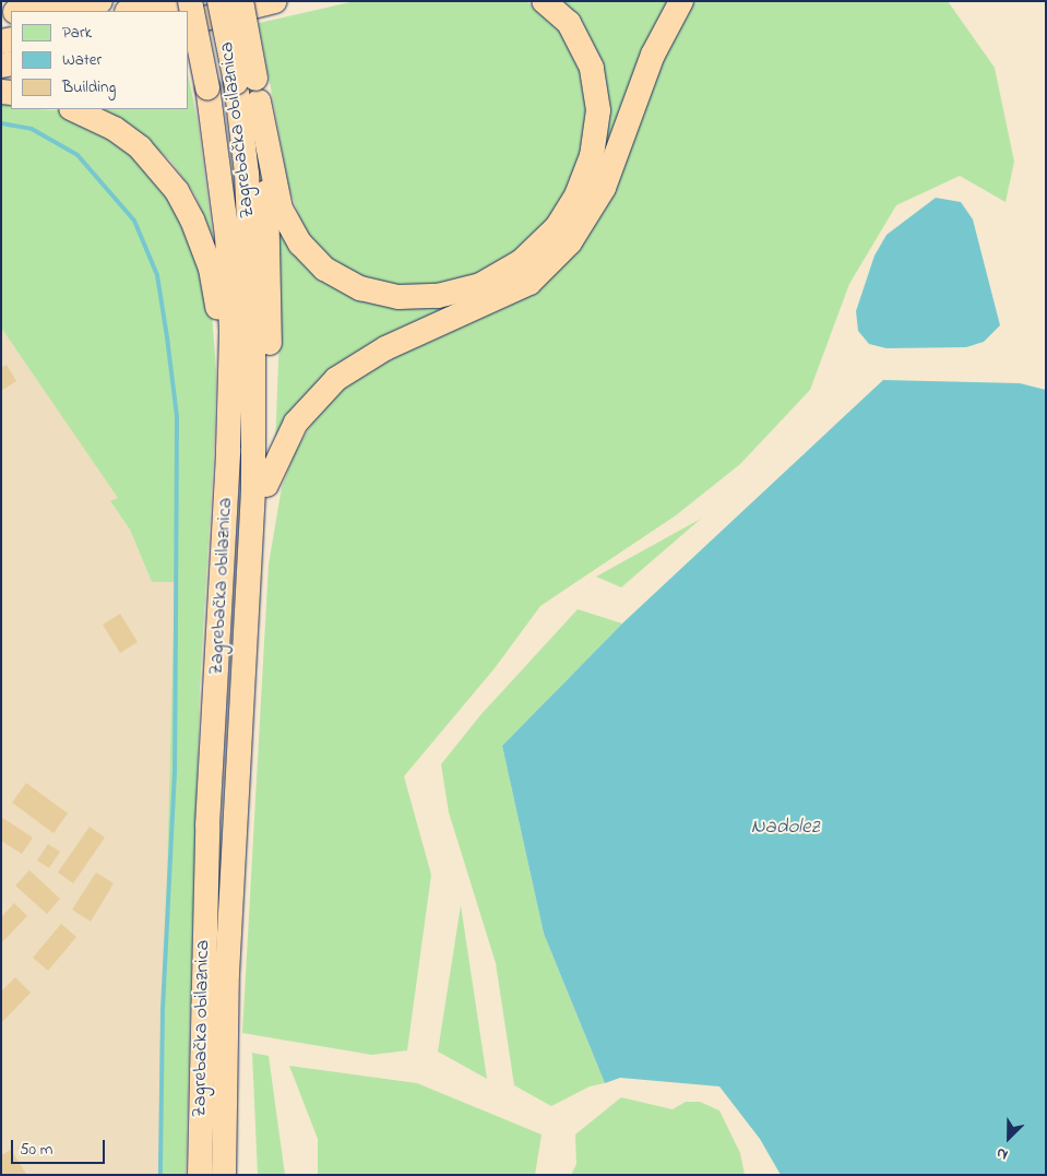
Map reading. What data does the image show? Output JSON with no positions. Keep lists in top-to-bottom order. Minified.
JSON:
{"streets":{"highway":["Zagrebačka obilaznica"]},"water":["Nadolez"],"legend":["Park","Water","Building"],"scale_bar":"50 m","north":"bottom left"}
